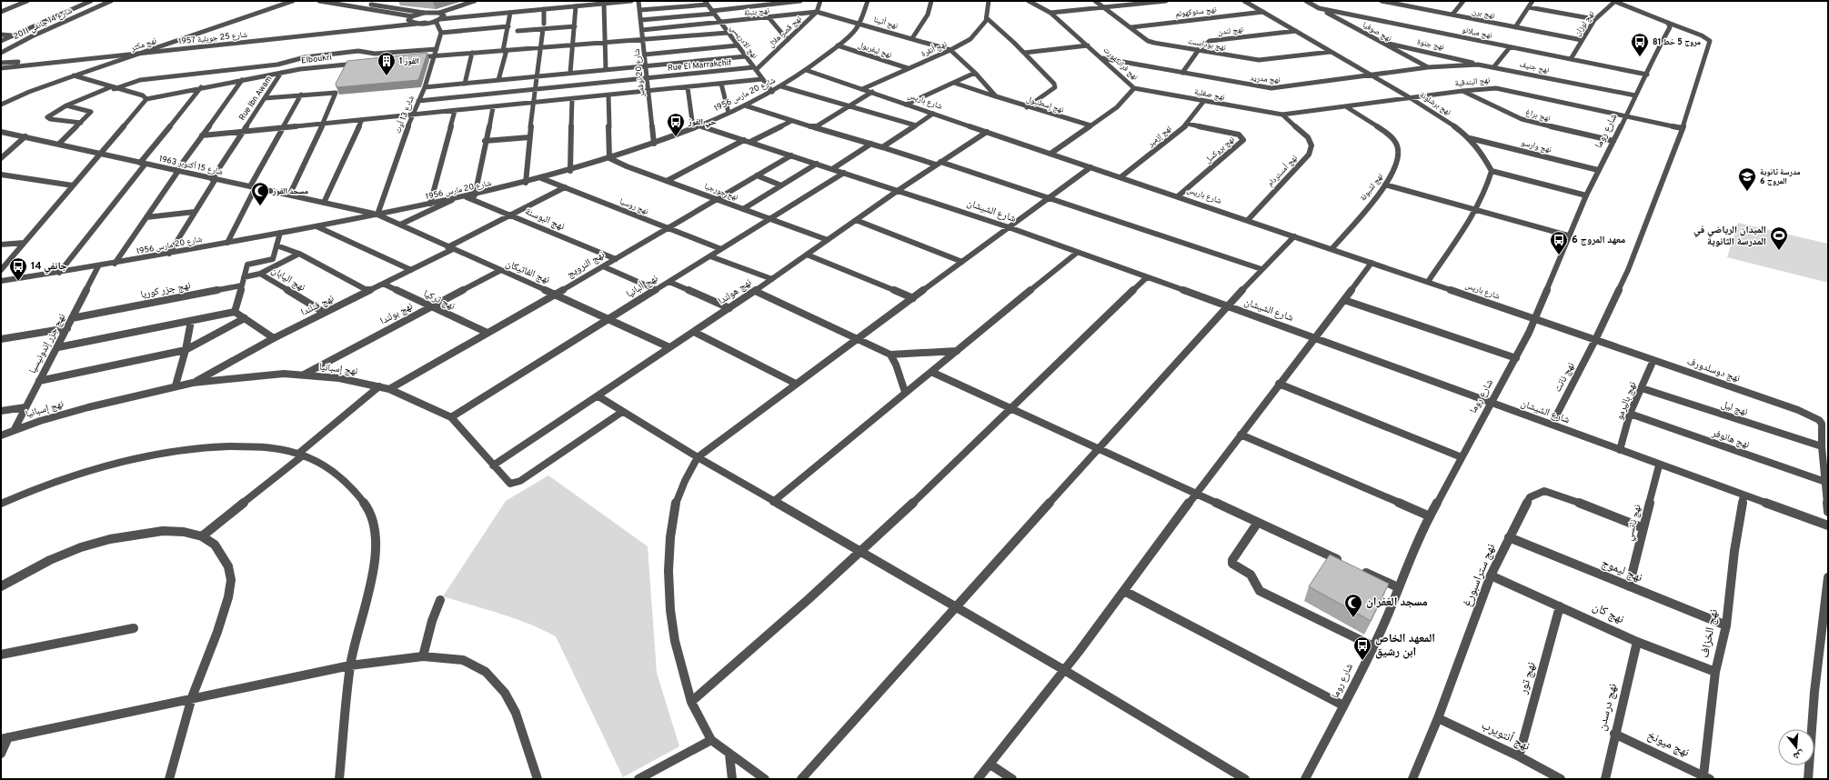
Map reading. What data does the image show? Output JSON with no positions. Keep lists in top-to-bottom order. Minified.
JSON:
{"streets":{"street":["نهج بنبلة","نهج ستوكهولم","نهج برن","نهج أثينا","شارع 14 جانفي 2011","نهج لوزان","نهج لندن","نهج قصر هلال","نهج صوفيا","نهج ميلانو","شارع 25 جويلية 1957","نهج الادريسي","نهج مكثر","نهج بودابست","نهج جنوة","نهج أنقرة","نهج ليفربول","Elboukri","نهج فرانكفورت","Rue El Marrakchif","نهج جنيف","شارع 20 نوفمبر","نهج مدريد","نهج البندقية","شارع 20 مارس 1956","نهج صقلية","Rue Ibn Awam","شارع باريس","نهج برشلونة","نهج إسطنبول","شارع 13 أوت","نهج براغ","شارع روما","نهج إزمير","نهج وارسو","نهج بروكسل","شارع 15 أكتوبر 1963","نهج أمستردام","نهج لشبونة","نهج جورجيا","نهج روسيا","شارع الشيشان","نهج البوسنة","نهج النرويج","نهج الفاتيكان","نهج اليابان","نهج ألبانيا","نهج جزر كوريا","نهج هولندا","نهج تركيا","نهج فنلندا","نهج بولندا","نهج جزر إندونيسيا","نهج إسبانيا","نهج دوسلدورف","نهج نانت","نهج باليرمو","نهج ليل","نهج هانوفر","نهج نانسي","نهج ليموج","نهج ستراسبورغ","نهج كان","نهج الخزاف","نهج تور","نهج درسدن","نهج أنتويرب","نهج ميونخ"]},"crossings":[["نهج بنبلة","نهج أثينا"],["نهج بنبلة","نهج قصر هلال"],["نهج بنبلة","نهج الادريسي"],["نهج بنبلة","شارع 20 نوفمبر"],["نهج ستوكهولم","نهج بودابست"],["نهج ستوكهولم","نهج برشلونة"],["نهج برن","نهج لوزان"],["نهج أثينا","نهج قصر هلال"],["نهج أثينا","نهج أنقرة"],["نهج أثينا","شارع 20 مارس 1956"],["نهج أثينا","نهج إسطنبول"],["نهج لوزان","نهج ميلانو"],["نهج لندن","نهج بودابست"],["نهج لندن","نهج مدريد"],["نهج لندن","نهج برشلونة"],["نهج قصر هلال","نهج الادريسي"],["نهج قصر هلال","Rue El Marrakchif"],["نهج صوفيا","نهج ميلانو"],["نهج صوفيا","نهج جنوة"],["نهج صوفيا","نهج جنيف"],["نهج صوفيا","نهج مدريد"],["نهج ميلانو","شارع روما"],["شارع 25 جويلية 1957","نهج مكثر"],["نهج الادريسي","Rue El Marrakchif"],["نهج الادريسي","شارع 20 مارس 1956"],["نهج بودابست","نهج برشلونة"],["نهج جنوة","نهج جنيف"],["نهج أنقرة","نهج ليفربول"],["نهج أنقرة","شارع باريس"],["نهج أنقرة","نهج إسطنبول"],["نهج ليفربول","شارع 20 مارس 1956"],["Elboukri","Rue Ibn Awam"],["نهج فرانكفورت","نهج مدريد"],["نهج فرانكفورت","نهج صقلية"],["نهج فرانكفورت","شارع باريس"],["نهج فرانكفورت","نهج إسطنبول"],["Rue El Marrakchif","شارع 20 نوفمبر"],["Rue El Marrakchif","شارع 13 أوت"],["نهج جنيف","نهج مدريد"],["نهج جنيف","شارع روما"],["شارع 20 نوفمبر","شارع 20 مارس 1956"],["نهج مدريد","نهج برشلونة"],["نهج البندقية","نهج صقلية"],["نهج البندقية","نهج برشلونة"],["نهج البندقية","نهج براغ"],["نهج البندقية","شارع روما"],["نهج البندقية","نهج أمستردام"],["نهج البندقية","نهج لشبونة"],["نهج البندقية","نهج نانت"],["شارع 20 مارس 1956","Rue Ibn Awam"],["شارع 20 مارس 1956","شارع باريس"],["شارع 20 مارس 1956","شارع 13 أوت"],["شارع 20 مارس 1956","شارع 15 أكتوبر 1963"],["شارع 20 مارس 1956","نهج جورجيا"],["شارع 20 مارس 1956","نهج روسيا"],["شارع 20 مارس 1956","شارع الشيشان"],["شارع 20 مارس 1956","نهج البوسنة"],["شارع 20 مارس 1956","نهج الفاتيكان"],["شارع 20 مارس 1956","نهج جزر إندونيسيا"],["نهج صقلية","نهج إزمير"],["نهج صقلية","نهج أمستردام"],["Rue Ibn Awam","شارع 15 أكتوبر 1963"],["شارع باريس","شارع روما"],["شارع باريس","نهج إزمير"],["شارع باريس","نهج بروكسل"],["شارع باريس","نهج أمستردام"],["شارع باريس","نهج لشبونة"],["شارع باريس","نهج هولندا"],["شارع باريس","نهج دوسلدورف"],["شارع باريس","نهج نانت"],["نهج برشلونة","نهج وارسو"],["شارع 13 أوت","شارع 15 أكتوبر 1963"],["شارع 13 أوت","نهج الفاتيكان"],["نهج براغ","شارع روما"],["شارع روما","نهج وارسو"],["شارع روما","شارع الشيشان"],["شارع روما","نهج نانت"],["نهج إزمير","نهج بروكسل"],["شارع 15 أكتوبر 1963","نهج الفاتيكان"],["نهج جورجيا","نهج النرويج"],["نهج جورجيا","نهج ألبانيا"],["نهج جورجيا","نهج هولندا"],["نهج روسيا","نهج النرويج"],["نهج روسيا","نهج ألبانيا"],["نهج روسيا","نهج فنلندا"],["شارع الشيشان","نهج النرويج"],["شارع الشيشان","نهج ألبانيا"],["شارع الشيشان","نهج هولندا"],["شارع الشيشان","نهج نانت"],["شارع الشيشان","نهج باليرمو"],["شارع الشيشان","نهج نانسي"],["شارع الشيشان","نهج الخزاف"],["نهج البوسنة","نهج النرويج"],["نهج البوسنة","نهج فنلندا"],["نهج النرويج","نهج الفاتيكان"],["نهج النرويج","نهج تركيا"],["نهج النرويج","نهج إسبانيا"],["نهج الفاتيكان","نهج ألبانيا"],["نهج الفاتيكان","نهج هولندا"],["نهج الفاتيكان","نهج فنلندا"],["نهج الفاتيكان","نهج بولندا"],["نهج اليابان","نهج فنلندا"],["نهج ألبانيا","نهج إسبانيا"],["نهج جزر كوريا","نهج جزر إندونيسيا"],["نهج هولندا","نهج إسبانيا"],["نهج تركيا","نهج فنلندا"],["نهج تركيا","نهج بولندا"],["نهج فنلندا","نهج إسبانيا"],["نهج بولندا","نهج إسبانيا"],["نهج جزر إندونيسيا","نهج إسبانيا"],["نهج دوسلدورف","نهج نانت"],["نهج دوسلدورف","نهج باليرمو"],["نهج دوسلدورف","نهج ليل"],["نهج باليرمو","نهج ليل"],["نهج باليرمو","نهج هانوفر"],["نهج نانسي","نهج ليموج"],["نهج نانسي","نهج ستراسبورغ"],["نهج ليموج","نهج ستراسبورغ"],["نهج ليموج","نهج الخزاف"],["نهج ستراسبورغ","نهج كان"],["نهج ستراسبورغ","نهج أنتويرب"],["نهج كان","نهج الخزاف"],["نهج كان","نهج تور"],["نهج كان","نهج درسدن"],["نهج الخزاف","نهج ميونخ"],["نهج تور","نهج أنتويرب"],["نهج درسدن","نهج ميونخ"]],"places":{"bus stop":["مروج 5 خط 81","حي الفوز","معهد المروج 6","14 جانفي","المعهد الخاص ابن رشيق"],"building":["الفوز 1"],"school or university":["مدرسة ثانوية المروج 6"],"mosque":["مسجد الفوز","مسجد الغفران"],"sports":["الميدان الرياضي في المدرسة الثانوية"]},"north":"bottom"}
